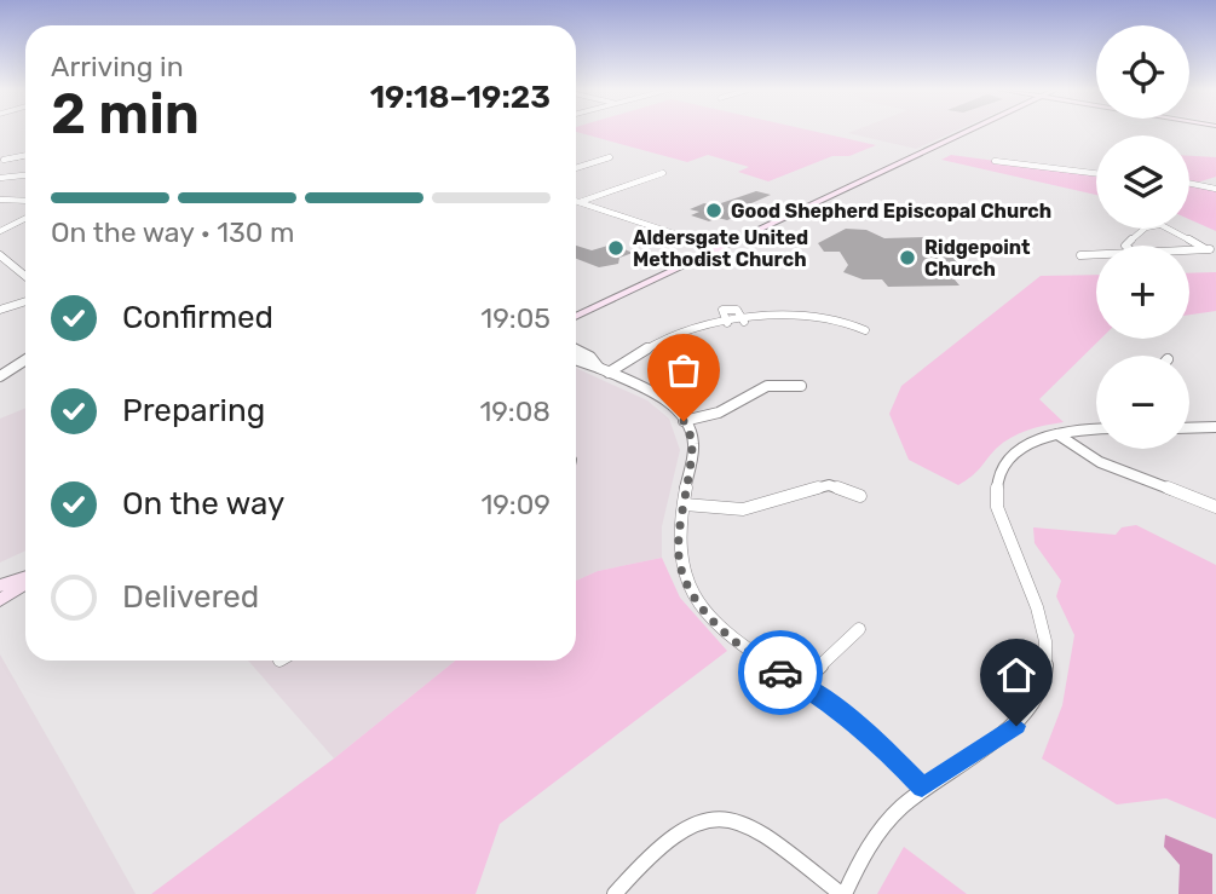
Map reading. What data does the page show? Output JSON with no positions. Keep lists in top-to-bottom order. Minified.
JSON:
{"places":["Good Shepherd Episcopal Church","Aldersgate United Methodist Church","Ridgepoint Church"],"page":{"map_buttons":["+","−"],"heading":["2 min","Arriving in","19:18–19:23"],"bar":"On the way · 130 m","list":[["Confirmed","19:05"],["Preparing","19:08"],["On the way","19:09"],"Delivered"]}}
